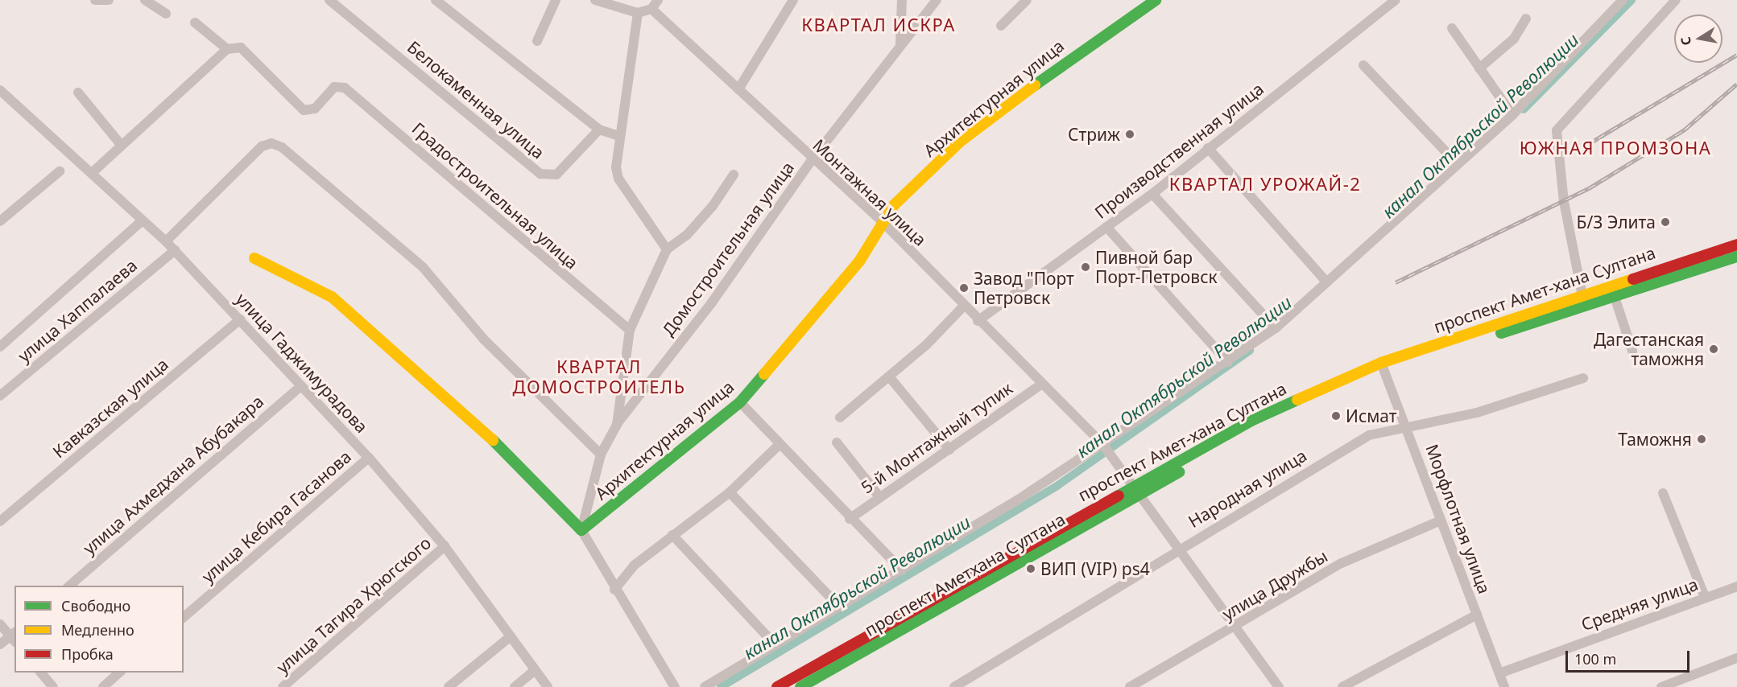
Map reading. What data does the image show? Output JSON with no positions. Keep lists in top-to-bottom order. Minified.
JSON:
{"streets":{"main road":["Архитектурная улица","проспект Амет-хана Султана","проспект Аметхана Султана"],"street":["Белокаменная улица","Производственная улица","Монтажная улица","Градостроительная улица","Домостроительная улица","улица Хаппалаева","улица Гаджимурадова","Кавказская улица","5-й Монтажный тупик","улица Ахмедхана Абубакара","Народная улица","улица Кебира Гасанова","Морфлотная улица","улица Дружбы","Средняя улица","улица Тагира Хрюгского"]},"crossings":[["Архитектурная улица","Монтажная улица"],["Производственная улица","Монтажная улица"],["Монтажная улица","Домостроительная улица"],["Монтажная улица","проспект Амет-хана Султана"],["Монтажная улица","5-й Монтажный тупик"],["Монтажная улица","Народная улица"],["Монтажная улица","проспект Аметхана Султана"],["Монтажная улица","улица Дружбы"],["проспект Амет-хана Султана","Морфлотная улица"],["проспект Амет-хана Султана","проспект Аметхана Султана"],["улица Хаппалаева","улица Гаджимурадова"],["улица Гаджимурадова","Кавказская улица"],["улица Гаджимурадова","улица Ахмедхана Абубакара"],["улица Гаджимурадова","улица Кебира Гасанова"],["улица Гаджимурадова","улица Тагира Хрюгского"],["Народная улица","Морфлотная улица"],["Морфлотная улица","проспект Аметхана Султана"],["Морфлотная улица","улица Дружбы"],["Морфлотная улица","Средняя улица"]],"districts":["КВАРТАЛ ИСКРА","ЮЖНАЯ ПРОМЗОНА","КВАРТАЛ УРОЖАЙ-2","КВАРТАЛ ДОМОСТРОИТЕЛЬ"],"water":["канал Октябрьской Революции"],"places":["Стриж","Б/З Элита","Пивной бар Порт-Петровск","Завод \"Порт Петровск","Дагестанская таможня","Исмат","Таможня","ВИП (VIP) ps4"],"legend":["Свободно","Медленно","Пробка"],"scale_bar":"100 m","north":"left"}
